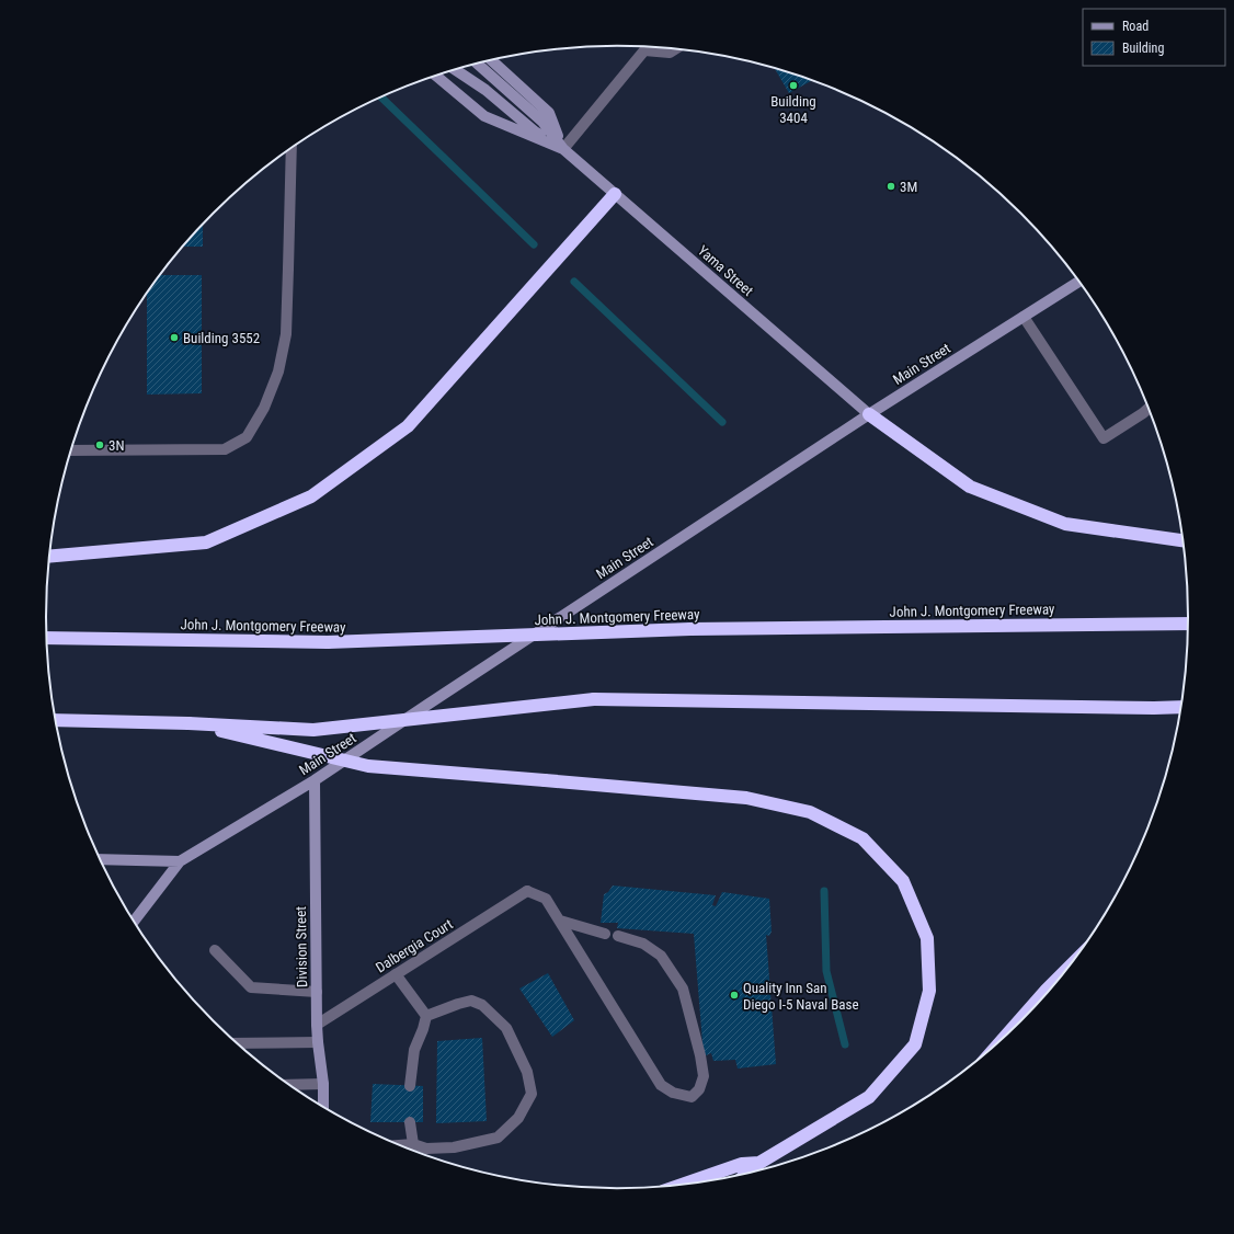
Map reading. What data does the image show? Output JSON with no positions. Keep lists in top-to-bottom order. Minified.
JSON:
{"streets":{"highway":["John J. Montgomery Freeway"],"main road":["Yama Street","Main Street","Division Street"],"street":["Dalbergia Court"]},"crossings":[["Yama Street","Main Street"],["Main Street","Division Street"],["Dalbergia Court","Division Street"]],"places":["Building 3404","3M","Building 3552","3N","Quality Inn San Diego I-5 Naval Base"],"legend":["Road","Building"]}
